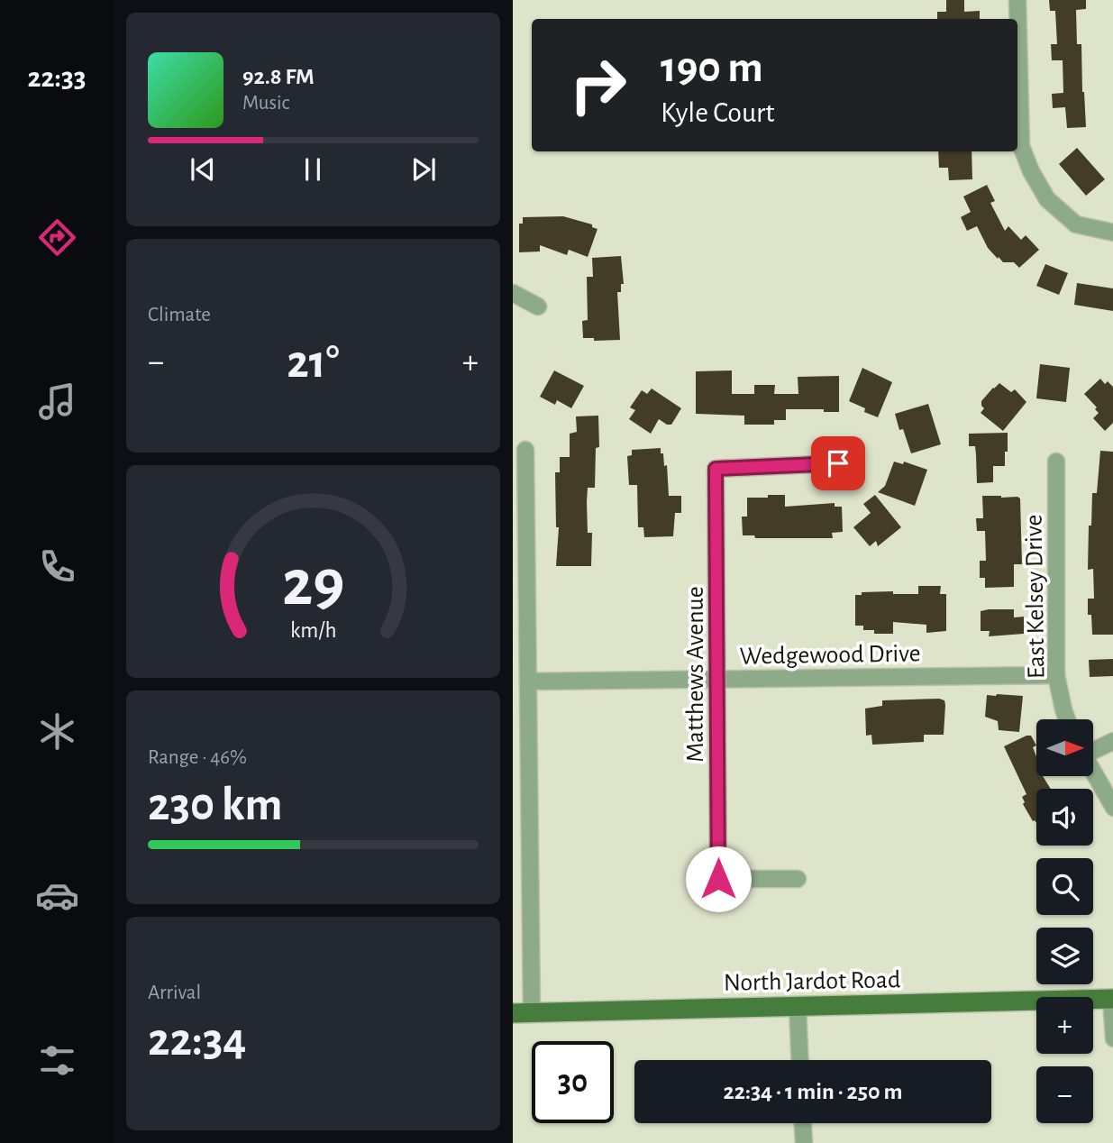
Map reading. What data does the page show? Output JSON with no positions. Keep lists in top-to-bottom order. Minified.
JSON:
{"streets":{"main road":["North Jardot Road"],"street":["East Kelsey Drive","Wedgewood Drive","Matthews Avenue"]},"crossings":[["East Kelsey Drive","Wedgewood Drive"],["Wedgewood Drive","Matthews Avenue"]],"north":"right","page":{"tabs":"22:33","turn":["190 m","Kyle Court"],"song":["92.8 FM","Music"],"tile":["Climate",["Range · 46%","230 km"],["Arrival","22:34"]],"heat":["−","21°","+"],"map_buttons":["+","−"],"limit":"30","trip":"22:34 · 1 min · 250 m","gauge":["29","km/h"]}}
